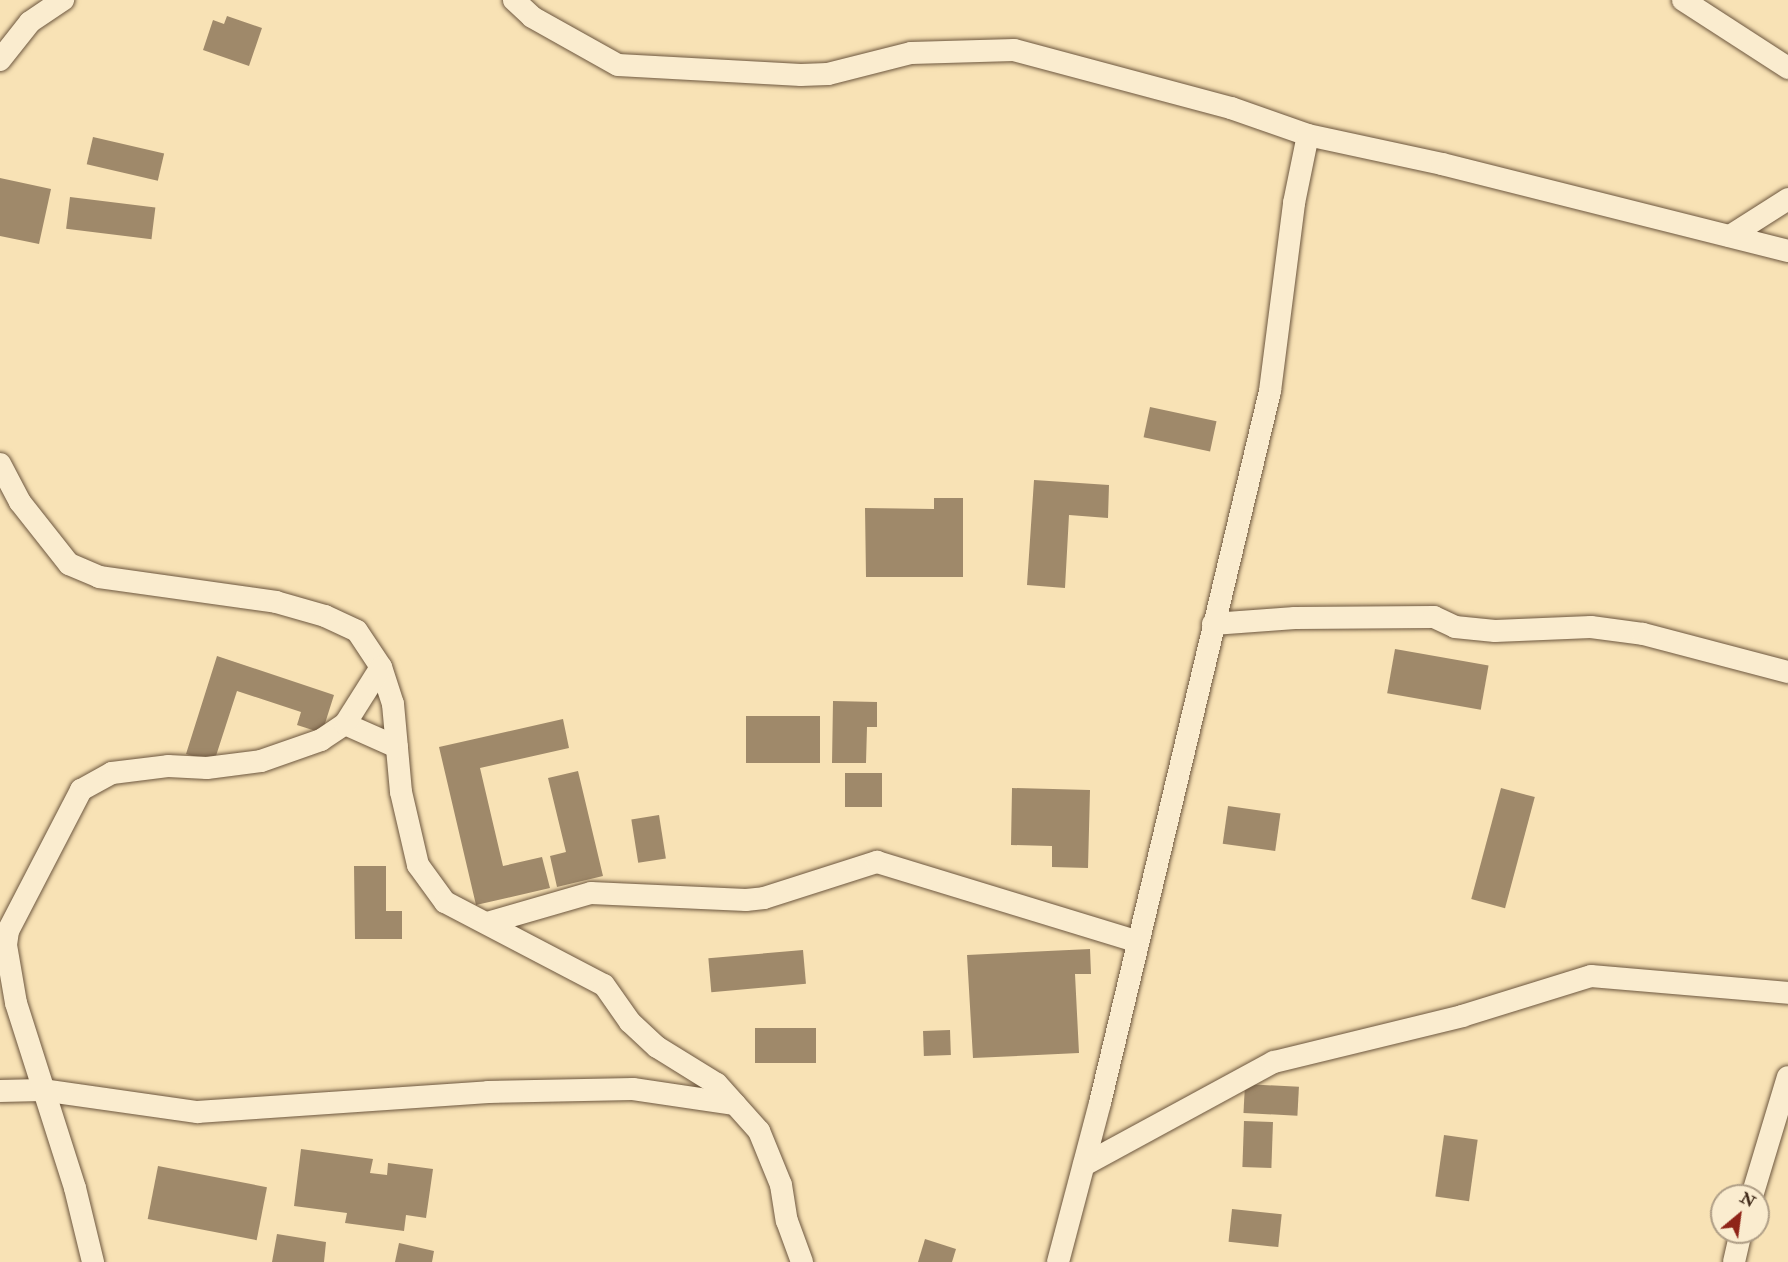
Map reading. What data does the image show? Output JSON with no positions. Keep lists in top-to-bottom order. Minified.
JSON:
{"north":"top right"}
